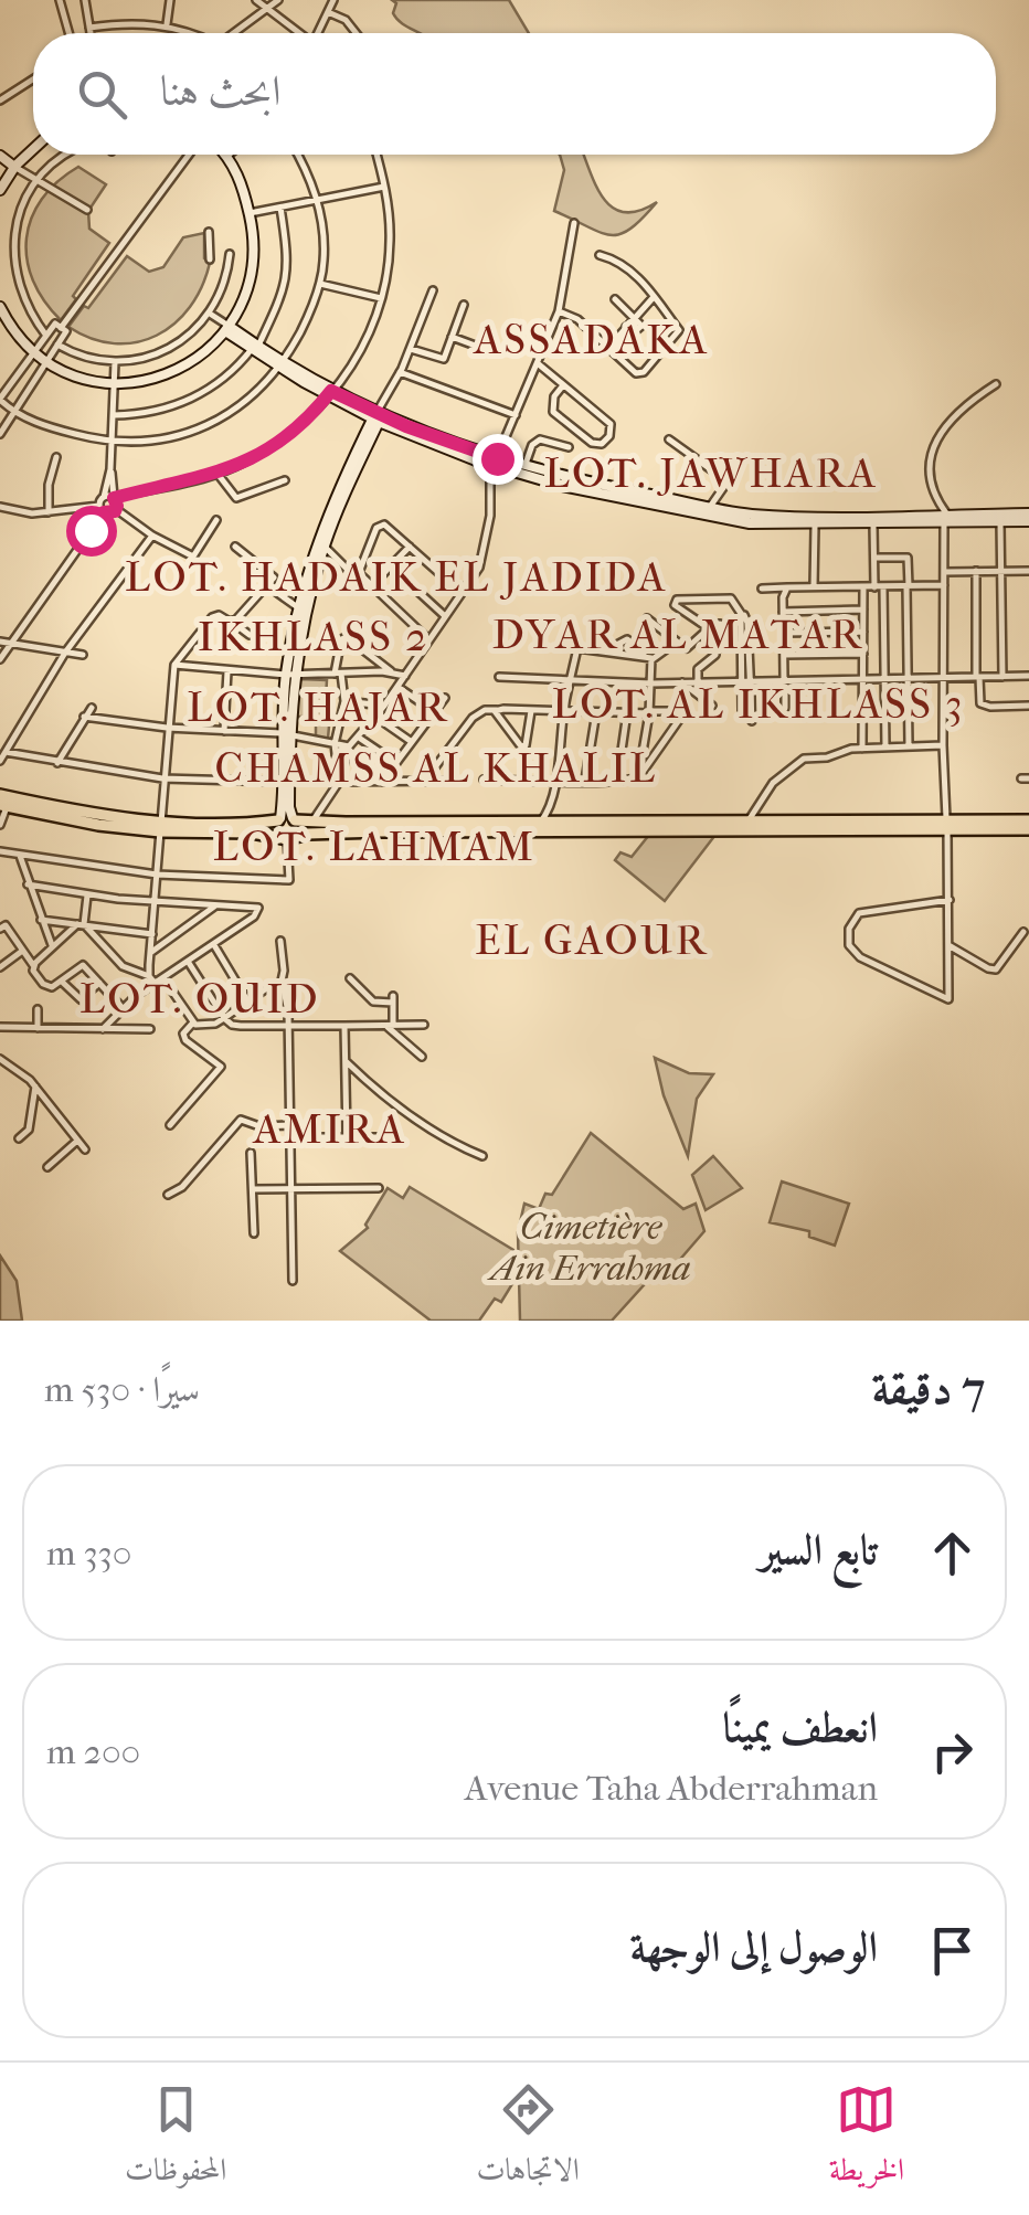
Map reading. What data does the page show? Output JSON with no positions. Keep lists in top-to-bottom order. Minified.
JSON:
{"districts":["ASSADAKA","LOT. JAWHARA","LOT. HADAIK EL JADIDA","DYAR AL MATAR","IKHLASS 2","LOT. AL IKHLASS 3","LOT. HAJAR","CHAMSS AL KHALIL","LOT. LAHMAM","EL GAOUR","LOT. OUID","AMIRA"],"parks":["Cimetière Ain Errahma"],"page":{"search":"ابحث هنا","heading":["7 دقيقة","سيرًا · 530 m"],"list":[["تابع السير","330 m"],["انعطف يمينًا","Avenue Taha Abderrahman","200 m"],"الوصول إلى الوجهة"],"nav":["الخريطة","الاتجاهات","المحفوظات"]}}
